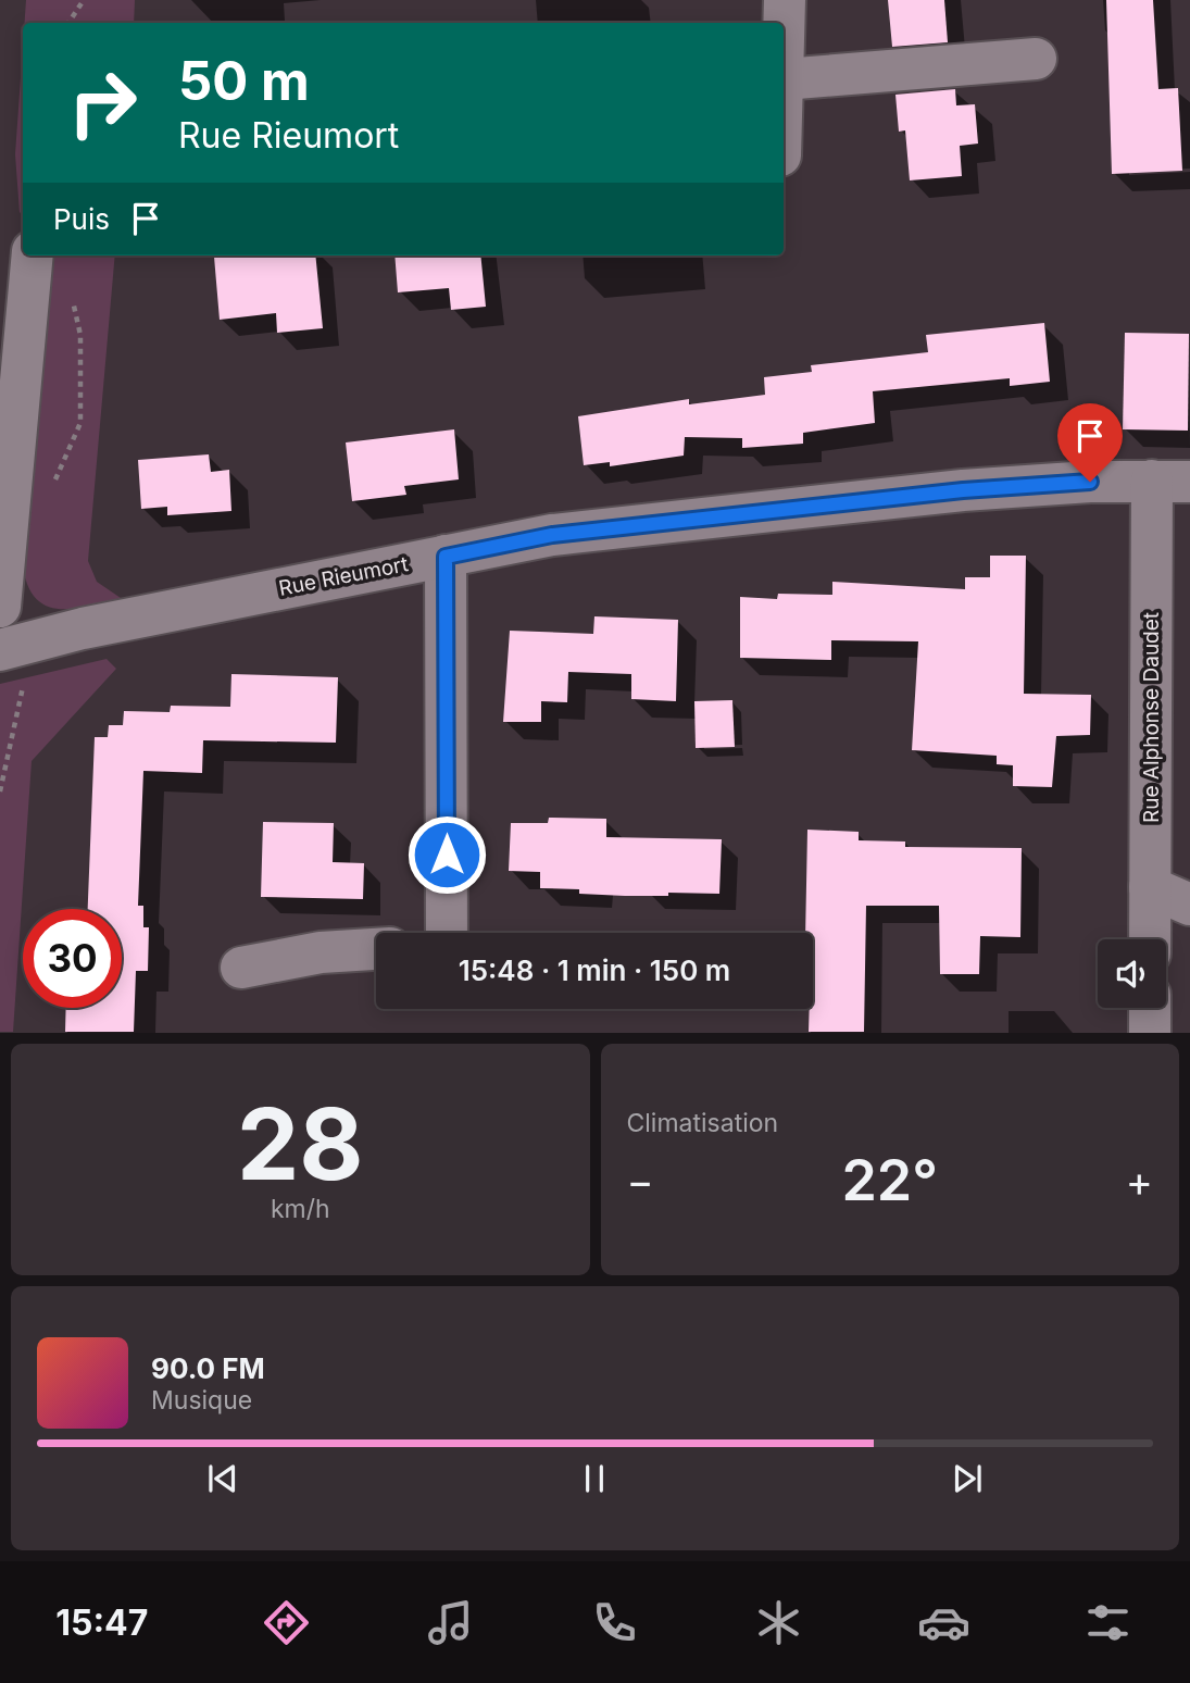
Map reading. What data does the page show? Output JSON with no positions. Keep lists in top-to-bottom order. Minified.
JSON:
{"streets":{"street":["Rue Rieumort","Rue Alphonse Daudet"]},"crossings":[["Rue Rieumort","Rue Alphonse Daudet"]],"page":{"turn":["50 m","Rue Rieumort"],"then":"Puis","limit":"30","trip":"15:48 · 1 min · 150 m","tile":[["28","km/h"],"Climatisation"],"heat":["−","22°","+"],"song":["90.0 FM","Musique"],"tabs":"15:47"}}
